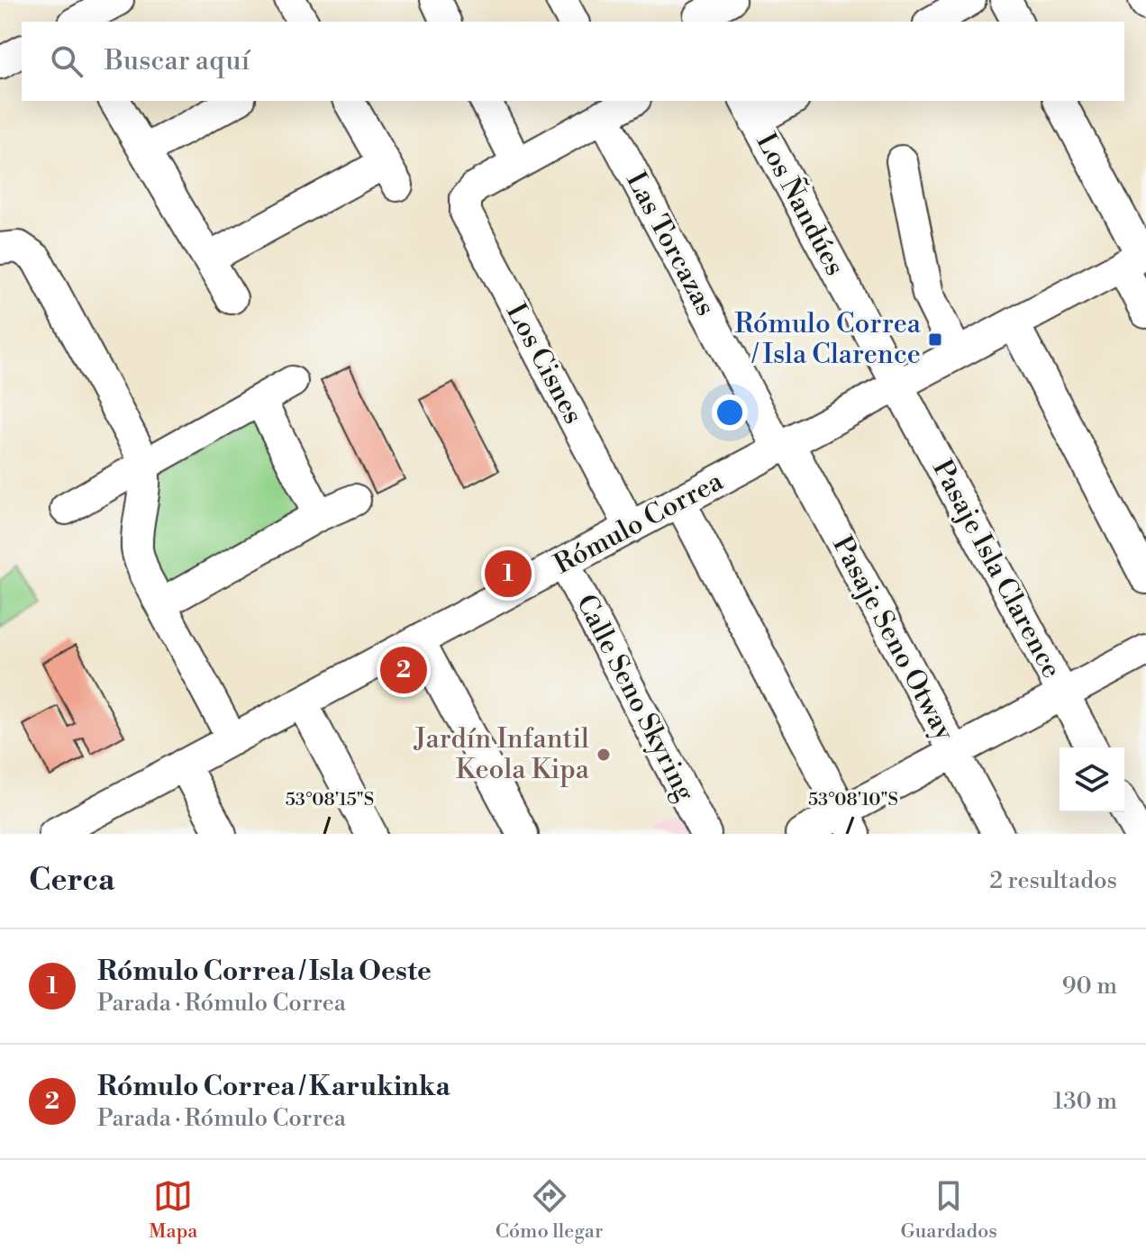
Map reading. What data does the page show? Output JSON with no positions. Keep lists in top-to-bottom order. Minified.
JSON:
{"streets":{"street":["Los Ñandúes","Las Torcazas","Los Cisnes","Rómulo Correa","Pasaje Isla Clarence","Pasaje Seno Otway","Calle Seno Skyring"]},"crossings":[["Los Ñandúes","Rómulo Correa"],["Los Ñandúes","Pasaje Isla Clarence"],["Las Torcazas","Rómulo Correa"],["Las Torcazas","Pasaje Seno Otway"],["Los Cisnes","Rómulo Correa"],["Rómulo Correa","Pasaje Isla Clarence"],["Rómulo Correa","Pasaje Seno Otway"],["Rómulo Correa","Calle Seno Skyring"]],"places":{"transit":["Rómulo Correa / Isla Clarence"],"other":["Jardín Infantil Keola Kipa"]},"page":{"search":"Buscar aquí","pins":["1","2"],"heading":["Cerca","2 resultados"],"list":[{"mark":"1","name":"Rómulo Correa / Isla Oeste","note":"Parada · Rómulo Correa","value":"90 m"},{"mark":"2","name":"Rómulo Correa / Karukinka","note":"Parada · Rómulo Correa","value":"130 m"}],"nav":["Mapa","Cómo llegar","Guardados"]},"coordinates":["53°08'15\"S","53°08'10\"S"]}
